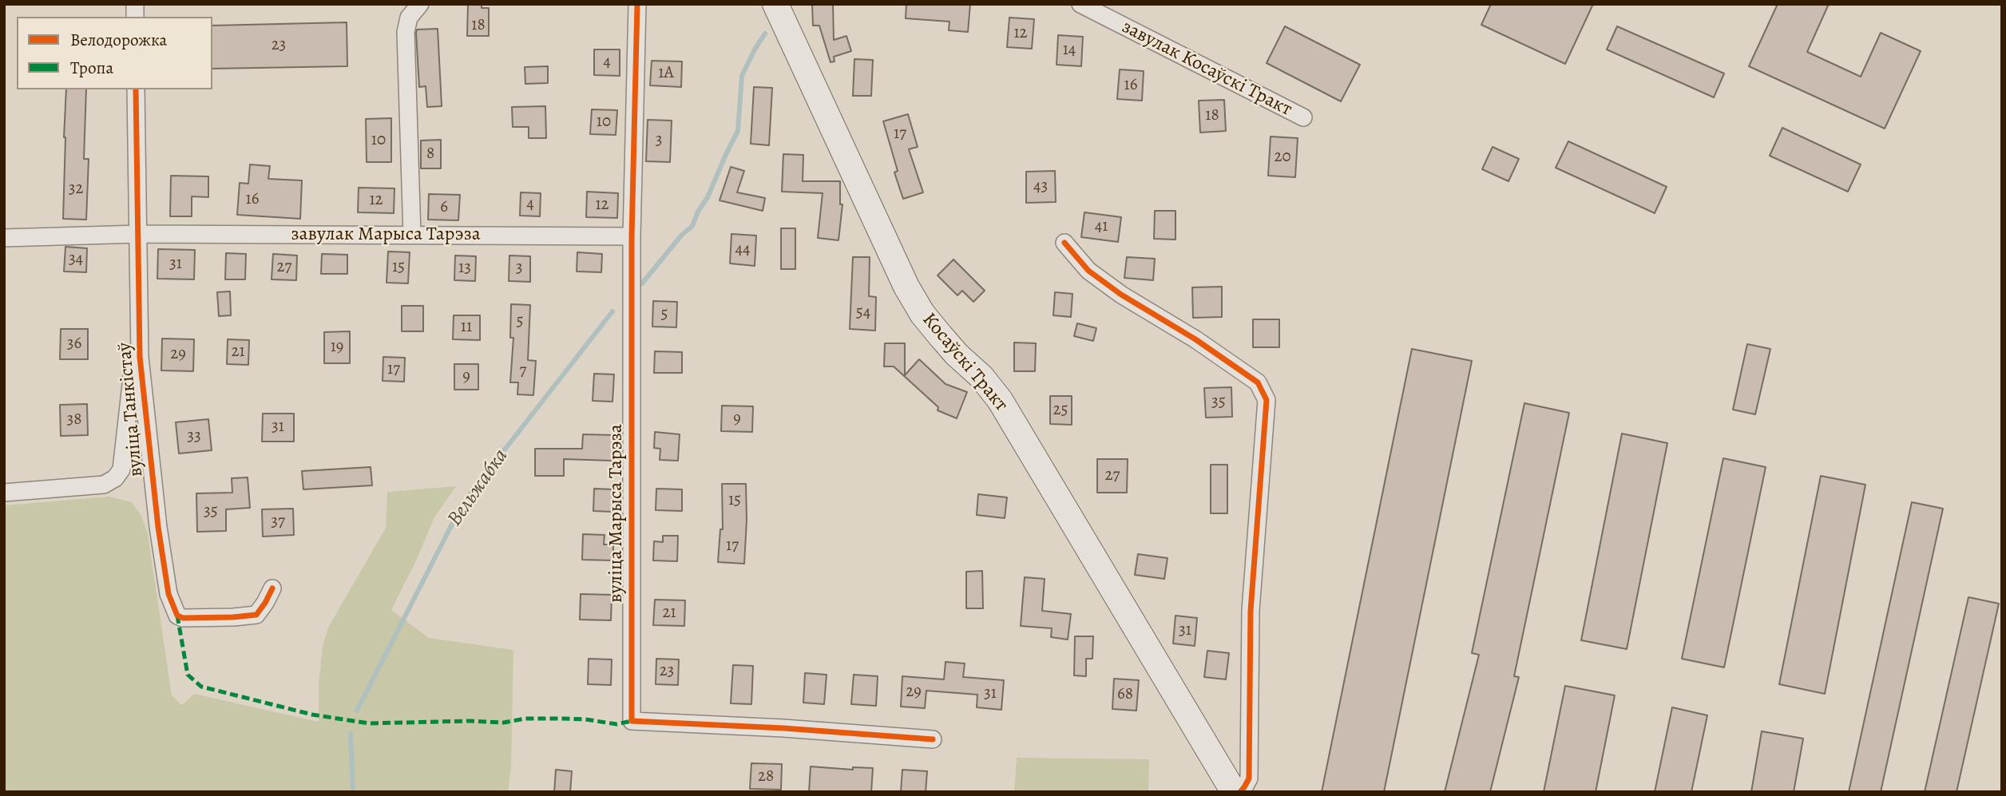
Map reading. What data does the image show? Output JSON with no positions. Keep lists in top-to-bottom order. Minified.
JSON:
{"streets":{"main road":["Косаўскі Тракт"],"street":["завулак Косаўскі Тракт","завулак Марыса Тарэза","вуліца Танкістаў","вуліца Марыса Тарэза"]},"crossings":[["завулак Марыса Тарэза","вуліца Танкістаў"],["завулак Марыса Тарэза","вуліца Марыса Тарэза"]],"water":["Вельжабка"],"house_numbers":["18","12","23","14","4","1А","16","18","10","17","10","3","8","20","43","32","16","12","4","12","6","41","44","34","31","27","15","13","3","54","5","5","11","36","19","21","29","17","7","9","35","25","9","38","31","33","27","15","35","37","17","21","31","23","29","31","68","28"],"legend":["Велодорожка","Тропа"]}
